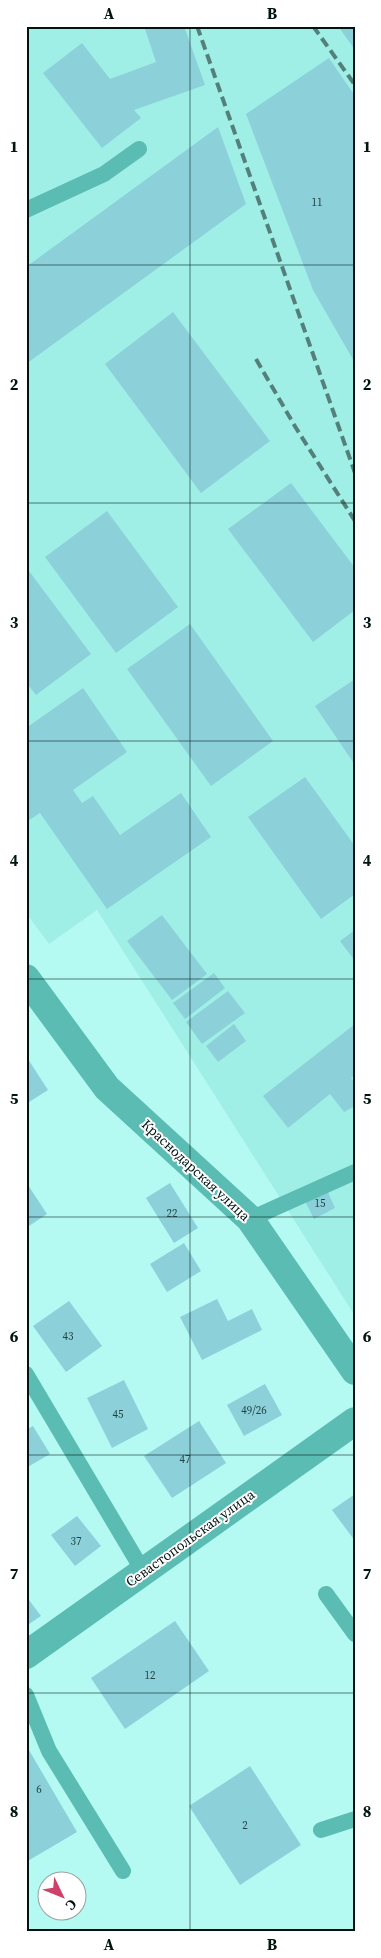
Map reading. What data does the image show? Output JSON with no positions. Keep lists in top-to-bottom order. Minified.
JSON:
{"streets":{"street":["Краснодарская улица","Севастопольская улица"]},"house_numbers":["11","15","22","43","49/26","45","47","37","12","6","2"],"north":"bottom right","grid":{"columns":["A","B"],"rows":["1","2","3","4","5","6","7","8"]}}
